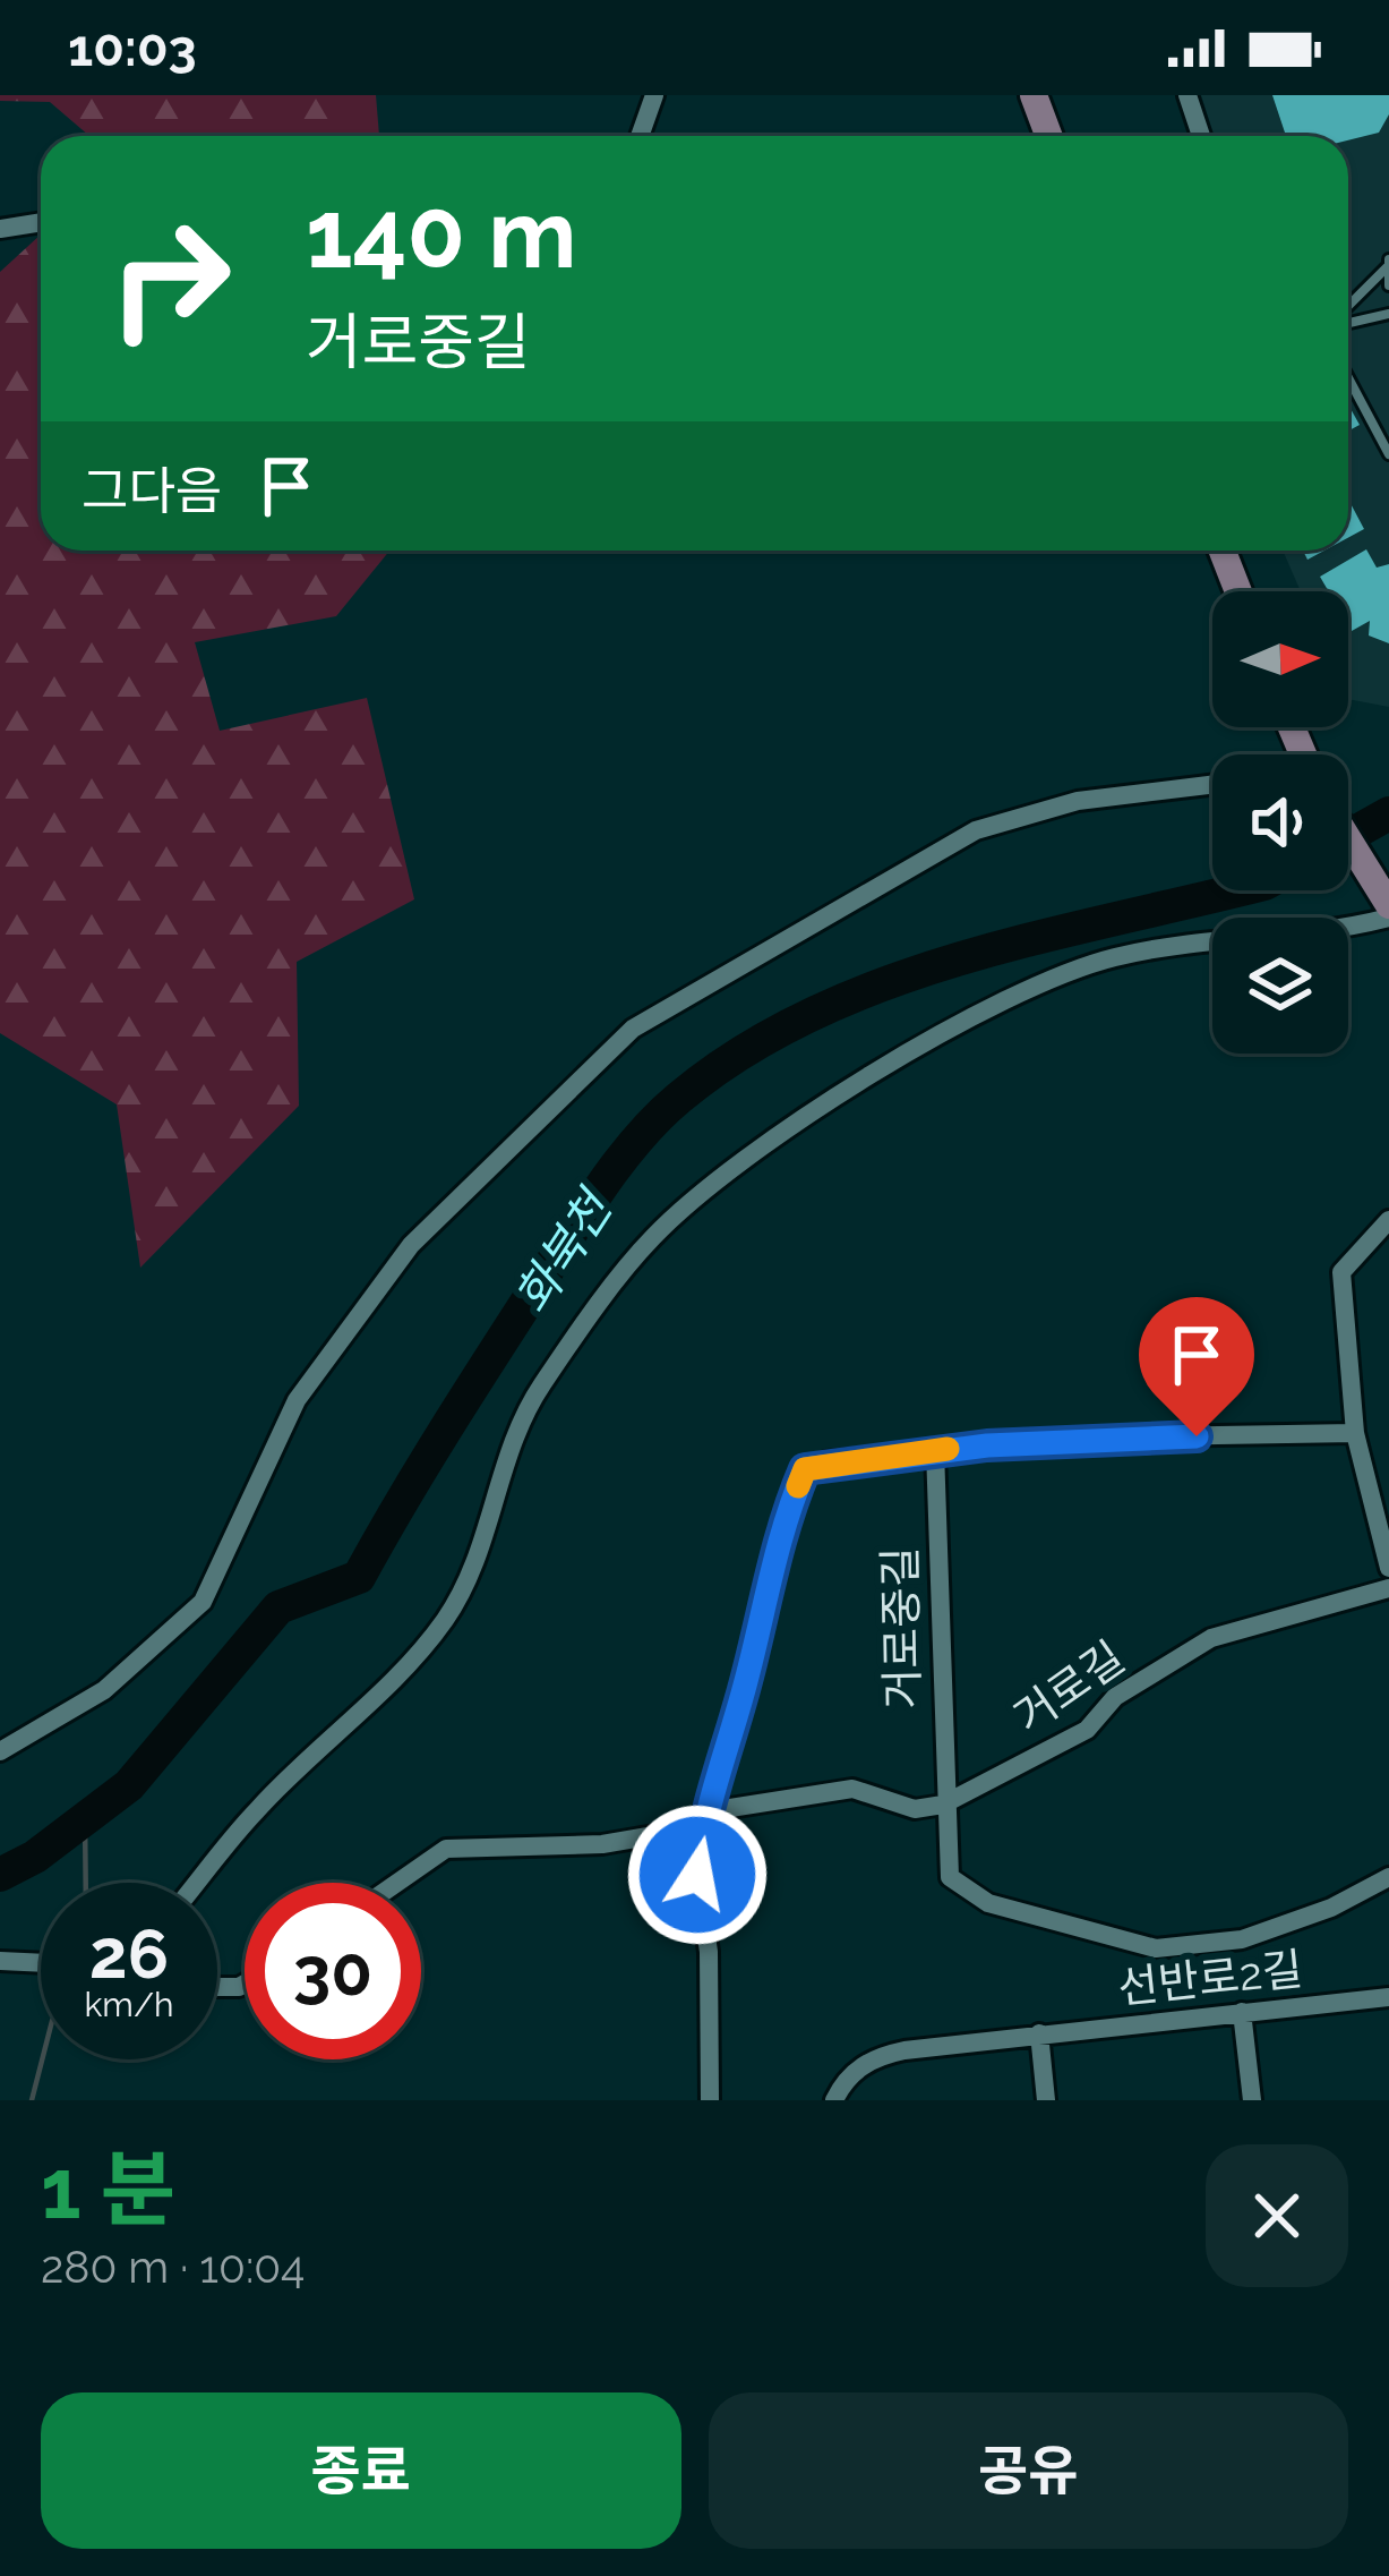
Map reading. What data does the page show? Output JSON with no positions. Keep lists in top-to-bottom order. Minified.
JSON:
{"streets":{"street":["거로중길","거로길","선반로2길"]},"crossings":[["거로중길","거로길"]],"water":["화북천"],"north":"right","page":{"status":"10:03","turn":["140 m","거로중길"],"then":"그다음","speed":"26 km/h","limit":"30","heading":["1 분","280 m · 10:04"],"buttons":["종료","공유"]}}
